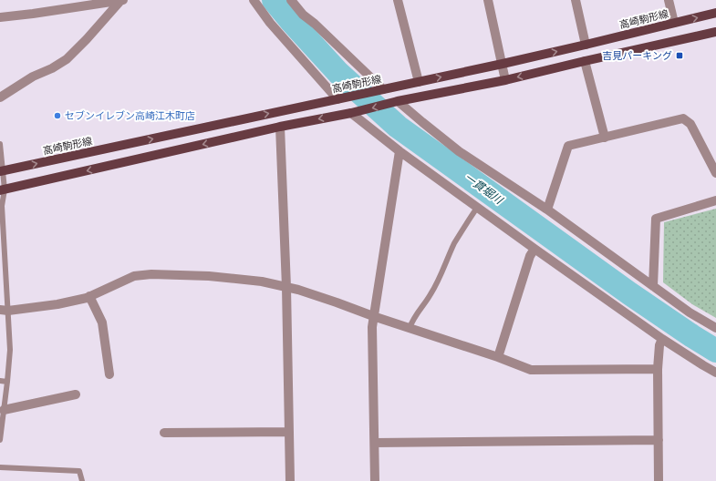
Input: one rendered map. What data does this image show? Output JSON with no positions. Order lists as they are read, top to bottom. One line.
{"streets":{"main road":["高崎駒形線"]},"water":["一貫堀川"],"places":{"transit":["吉見パーキング"],"other":["セブンイレブン高崎江木町店"]}}
